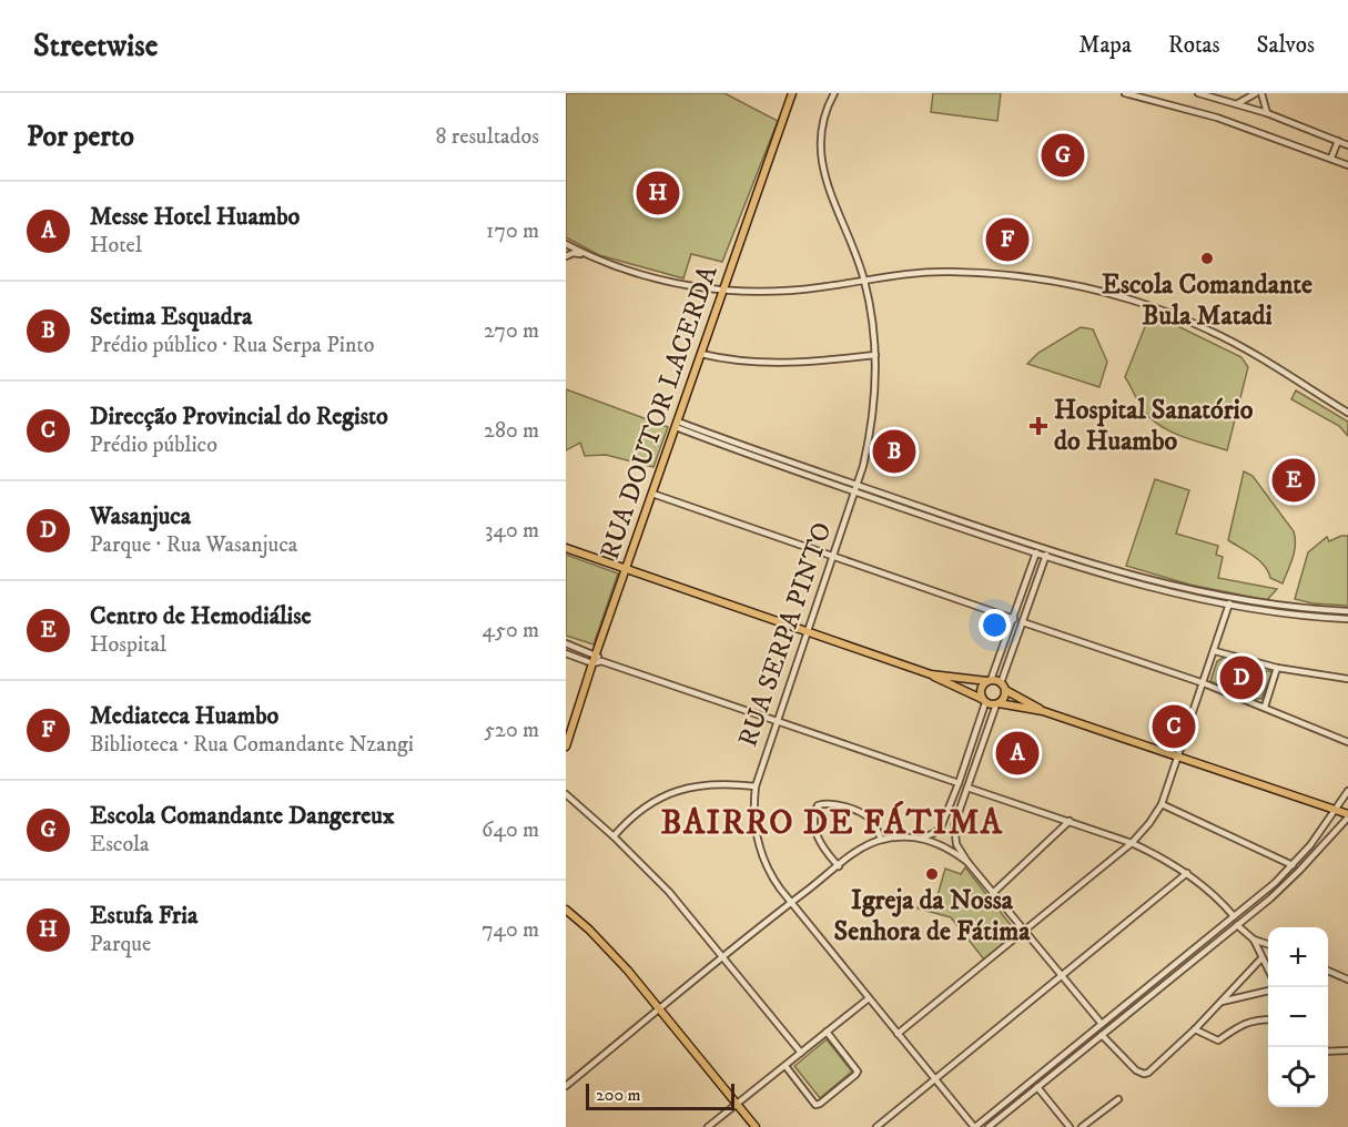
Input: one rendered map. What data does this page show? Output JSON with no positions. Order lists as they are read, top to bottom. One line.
{"streets":{"main road":["RUA DOUTOR LACERDA"],"street":["RUA SERPA PINTO"]},"districts":["BAIRRO DE FÁTIMA"],"places":{"other":["Escola Comandante Bula Matadi","Igreja da Nossa Senhora de Fátima"],"health":["Hospital Sanatório do Huambo"]},"scale_bar":"200 m","page":{"header":"Streetwise","nav":["Mapa","Rotas","Salvos"],"heading":["Por perto","8 resultados"],"pins":["G","H","F","B","E","D","C","A"],"list":[{"mark":"A","name":"Messe Hotel Huambo","note":"Hotel","value":"170 m"},{"mark":"B","name":"Setima Esquadra","note":"Prédio público · Rua Serpa Pinto","value":"270 m"},{"mark":"C","name":"Direcção Provincial do Registo","note":"Prédio público","value":"280 m"},{"mark":"D","name":"Wasanjuca","note":"Parque · Rua Wasanjuca","value":"340 m"},{"mark":"E","name":"Centro de Hemodiálise","note":"Hospital","value":"450 m"},{"mark":"F","name":"Mediateca Huambo","note":"Biblioteca · Rua Comandante Nzangi","value":"520 m"},{"mark":"G","name":"Escola Comandante Dangereux","note":"Escola","value":"640 m"},{"mark":"H","name":"Estufa Fria","note":"Parque","value":"740 m"}],"map_buttons":["+","−"],"scale":"200 m"}}
